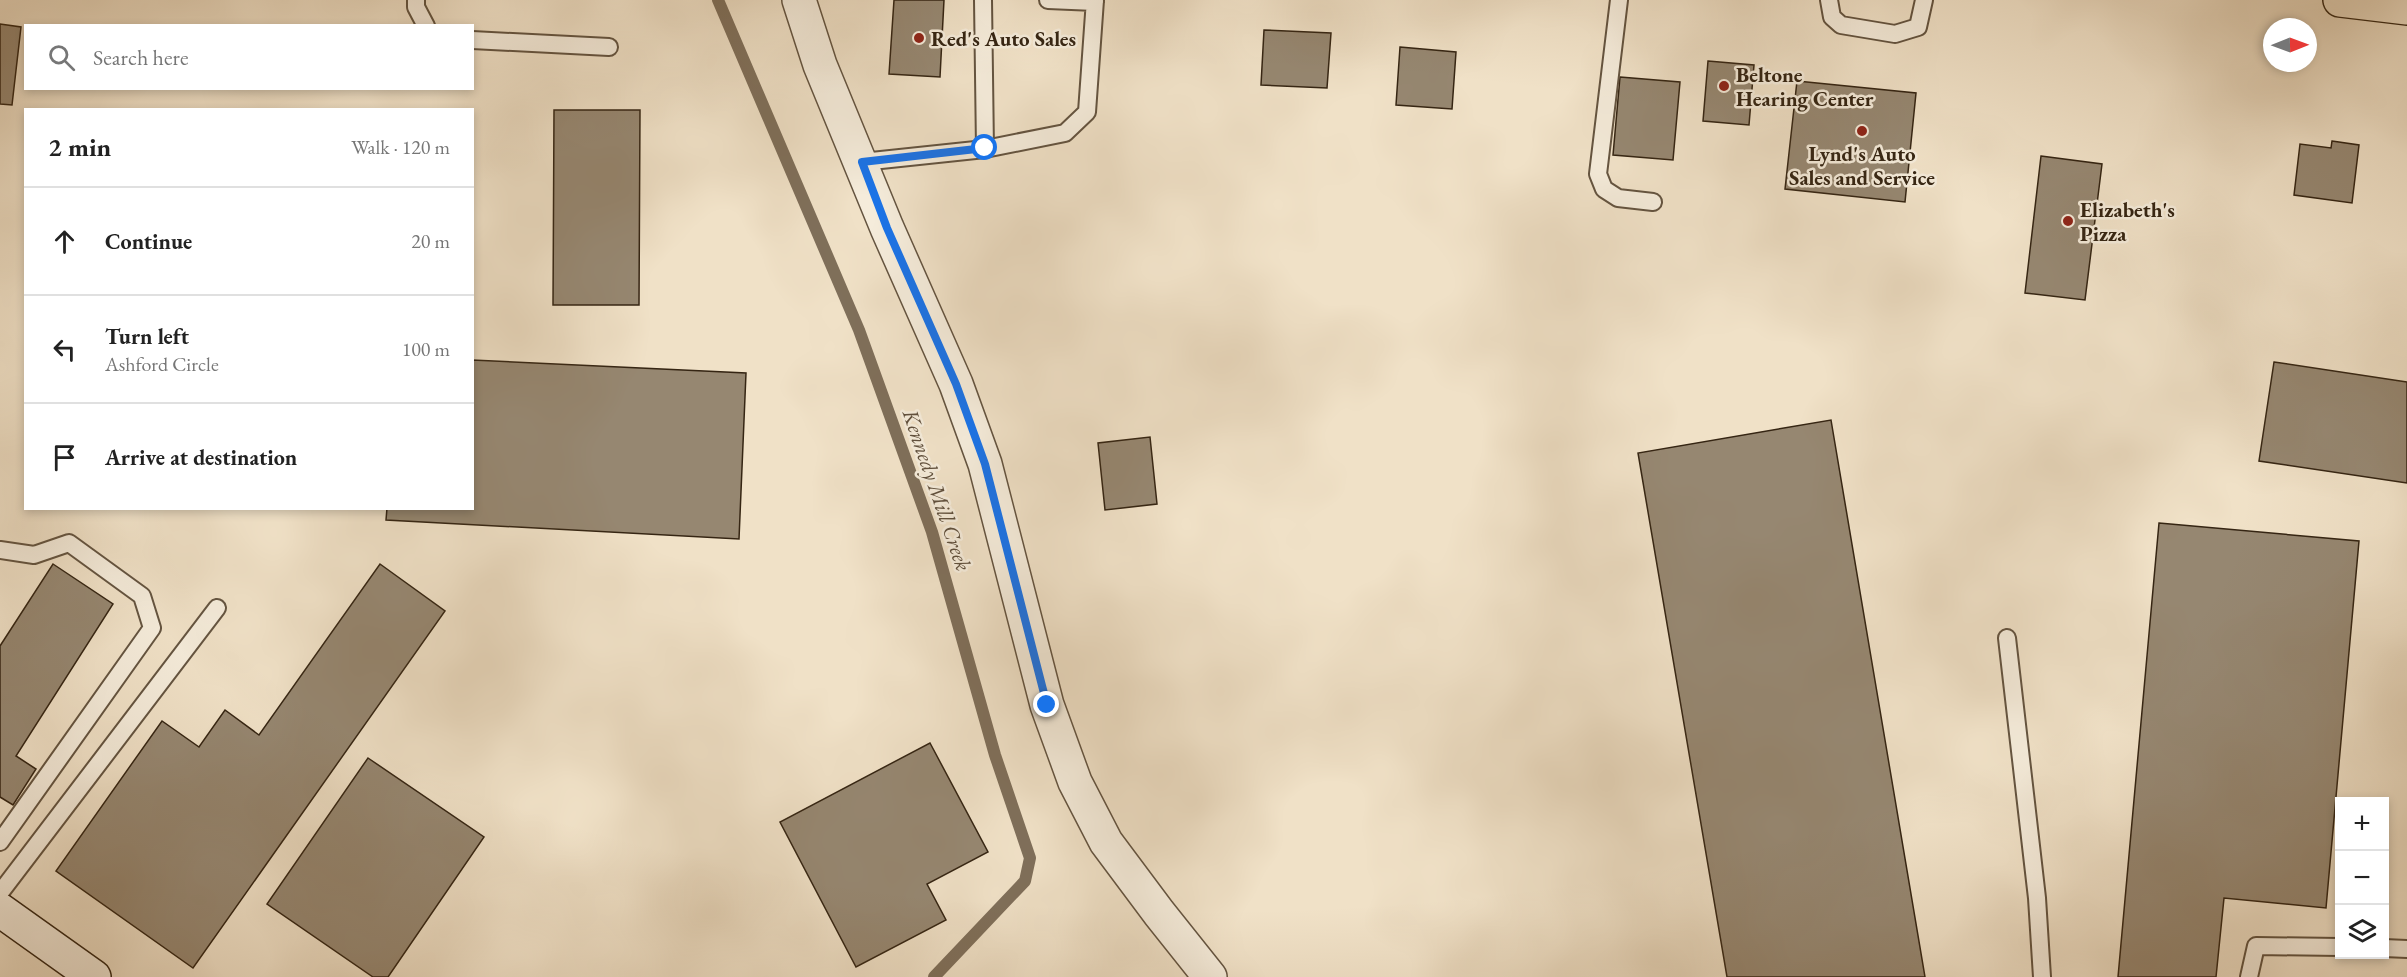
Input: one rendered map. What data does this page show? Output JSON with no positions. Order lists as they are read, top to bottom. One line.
{"water":["Kennedy Mill Creek"],"places":["Red's Auto Sales","Beltone Hearing Center","Lynd's Auto Sales and Service","Elizabeth's Pizza"],"north":"right","page":{"search":"Search here","heading":["2 min","Walk · 120 m"],"list":[["Continue","20 m"],["Turn left","Ashford Circle","100 m"],"Arrive at destination"],"map_buttons":["+","−"]}}
